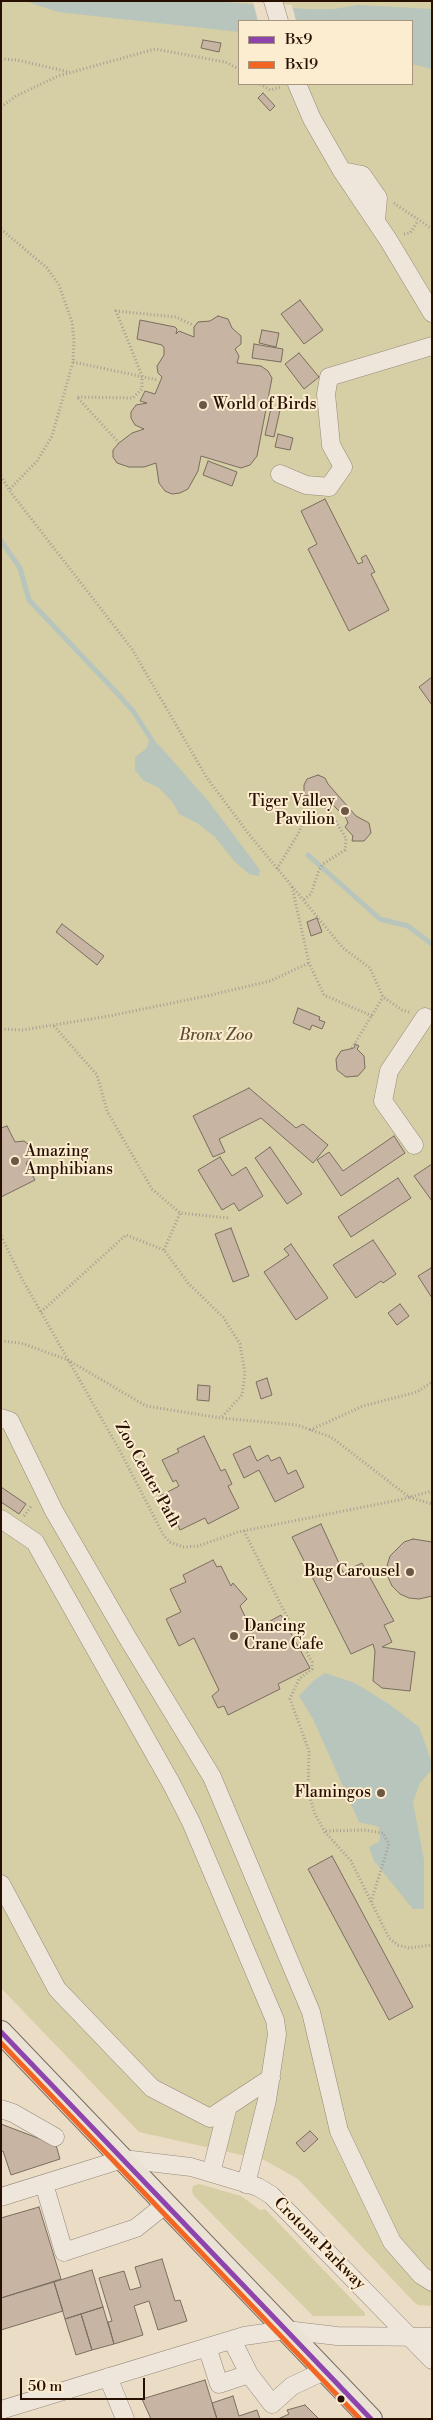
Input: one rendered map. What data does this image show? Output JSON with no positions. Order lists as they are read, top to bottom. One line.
{"streets":{"street":["Crotona Parkway"],"path":["Zoo Center Path"]},"parks":["Bronx Zoo"],"places":["World of Birds","Tiger Valley Pavilion","Amazing Amphibians","Bug Carousel","Dancing Crane Cafe","Flamingos"],"lines":["transit line Bx9","transit line Bx19"],"legend":["Bx9","Bx19"],"scale_bar":"50 m"}
